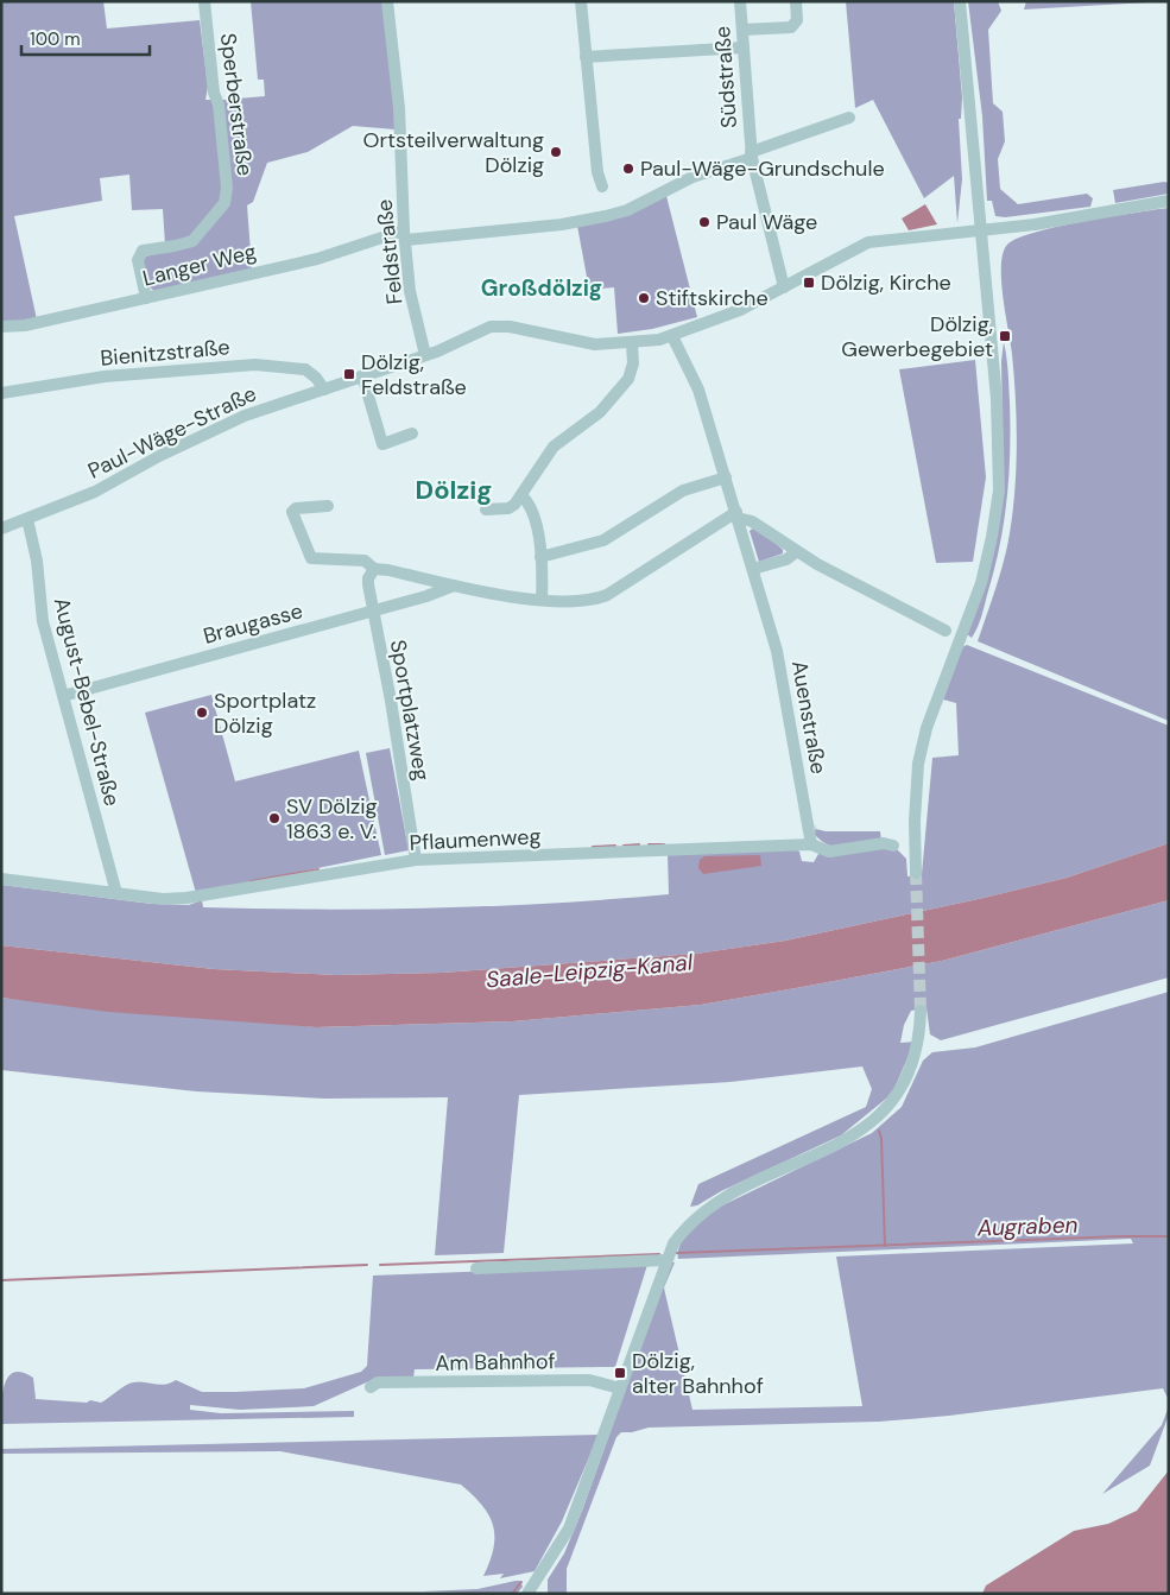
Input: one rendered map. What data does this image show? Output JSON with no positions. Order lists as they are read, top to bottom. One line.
{"streets":{"street":["Südstraße","Sperberstraße","Feldstraße","Langer Weg","Bienitzstraße","Paul-Wäge-Straße","Braugasse","August-Bebel-Straße","Sportplatzweg","Auenstraße","Pflaumenweg","Am Bahnhof"]},"crossings":[["Südstraße","Langer Weg"],["Südstraße","Paul-Wäge-Straße"],["Sperberstraße","Langer Weg"],["Feldstraße","Langer Weg"],["Feldstraße","Paul-Wäge-Straße"],["Bienitzstraße","Paul-Wäge-Straße"],["Paul-Wäge-Straße","August-Bebel-Straße"],["Paul-Wäge-Straße","Auenstraße"],["Braugasse","August-Bebel-Straße"],["Braugasse","Sportplatzweg"],["Braugasse","Auenstraße"],["August-Bebel-Straße","Pflaumenweg"],["Sportplatzweg","Pflaumenweg"],["Auenstraße","Pflaumenweg"]],"districts":["Großdölzig","Dölzig"],"water":["Saale-Leipzig-Kanal","Augraben"],"places":{"other":["Ortsteilverwaltung Dölzig","Paul-Wäge-Grundschule","Paul Wäge","Stiftskirche","Sportplatz Dölzig","SV Dölzig 1863 e. V."],"transit":["Dölzig, Kirche","Dölzig, Gewerbegebiet","Dölzig, Feldstraße","Dölzig, alter Bahnhof"]},"scale_bar":"100 m"}
